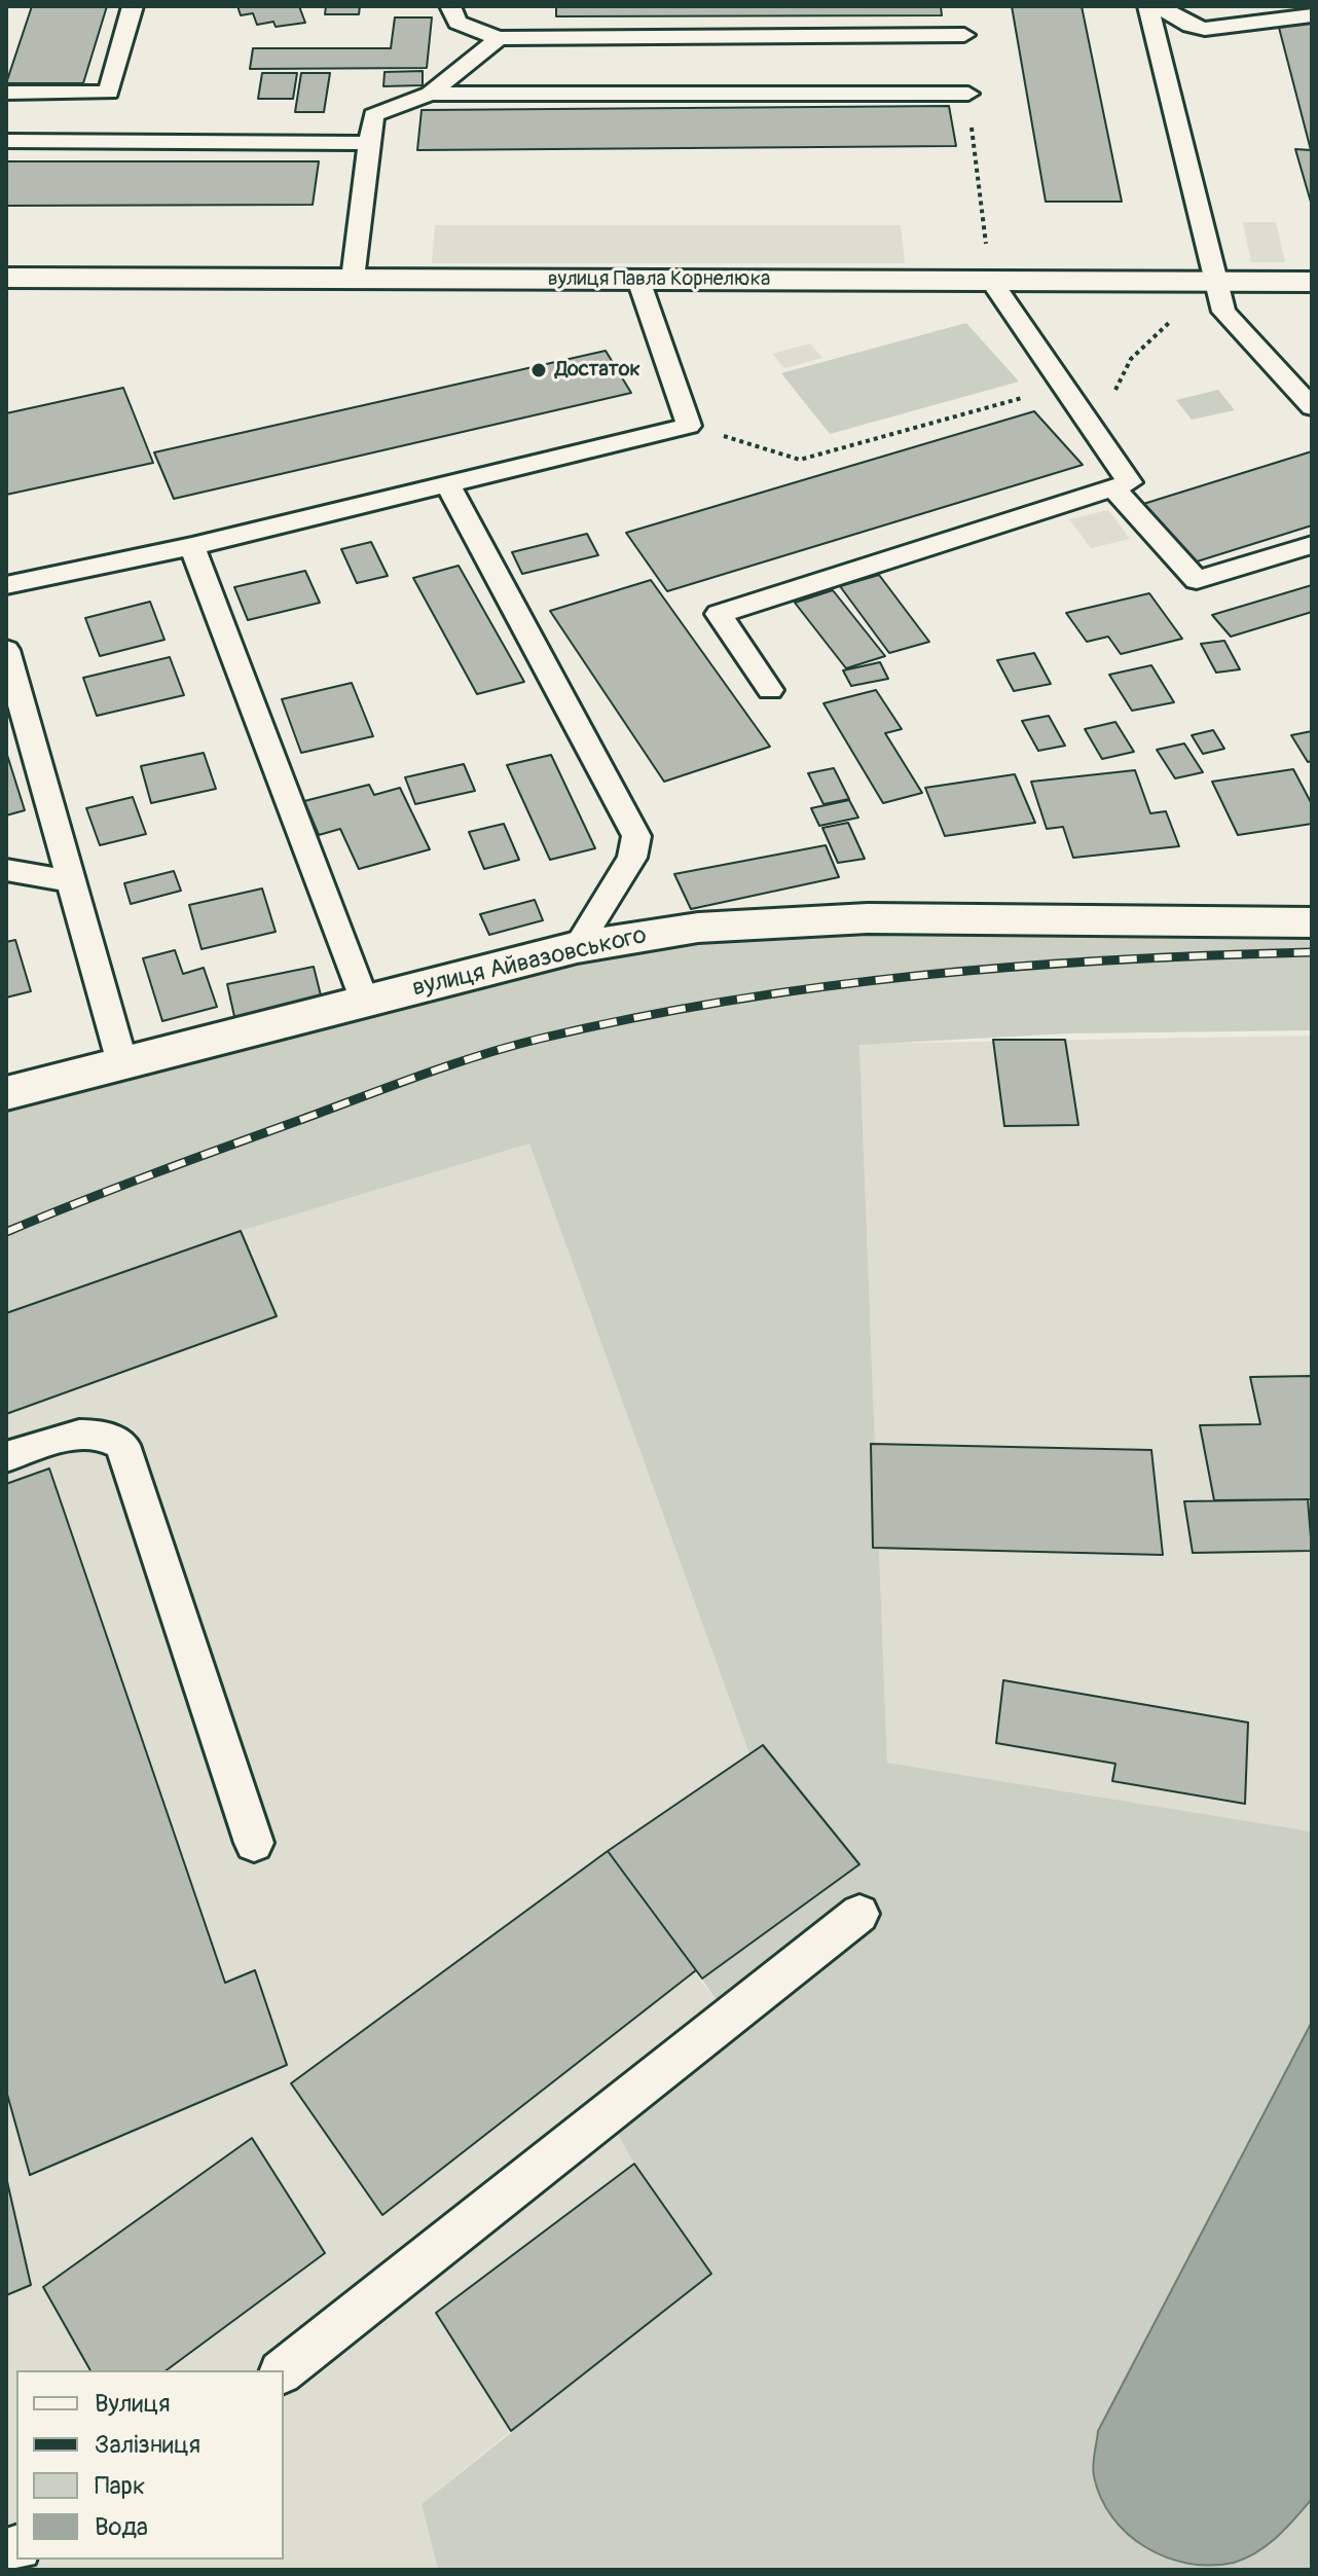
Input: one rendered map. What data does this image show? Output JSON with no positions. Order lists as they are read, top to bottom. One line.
{"streets":{"street":["вулиця Павла Корнелюка","вулиця Айвазовського"]},"places":["Достаток"],"legend":["Вулиця","Залізниця","Парк","Вода"]}
